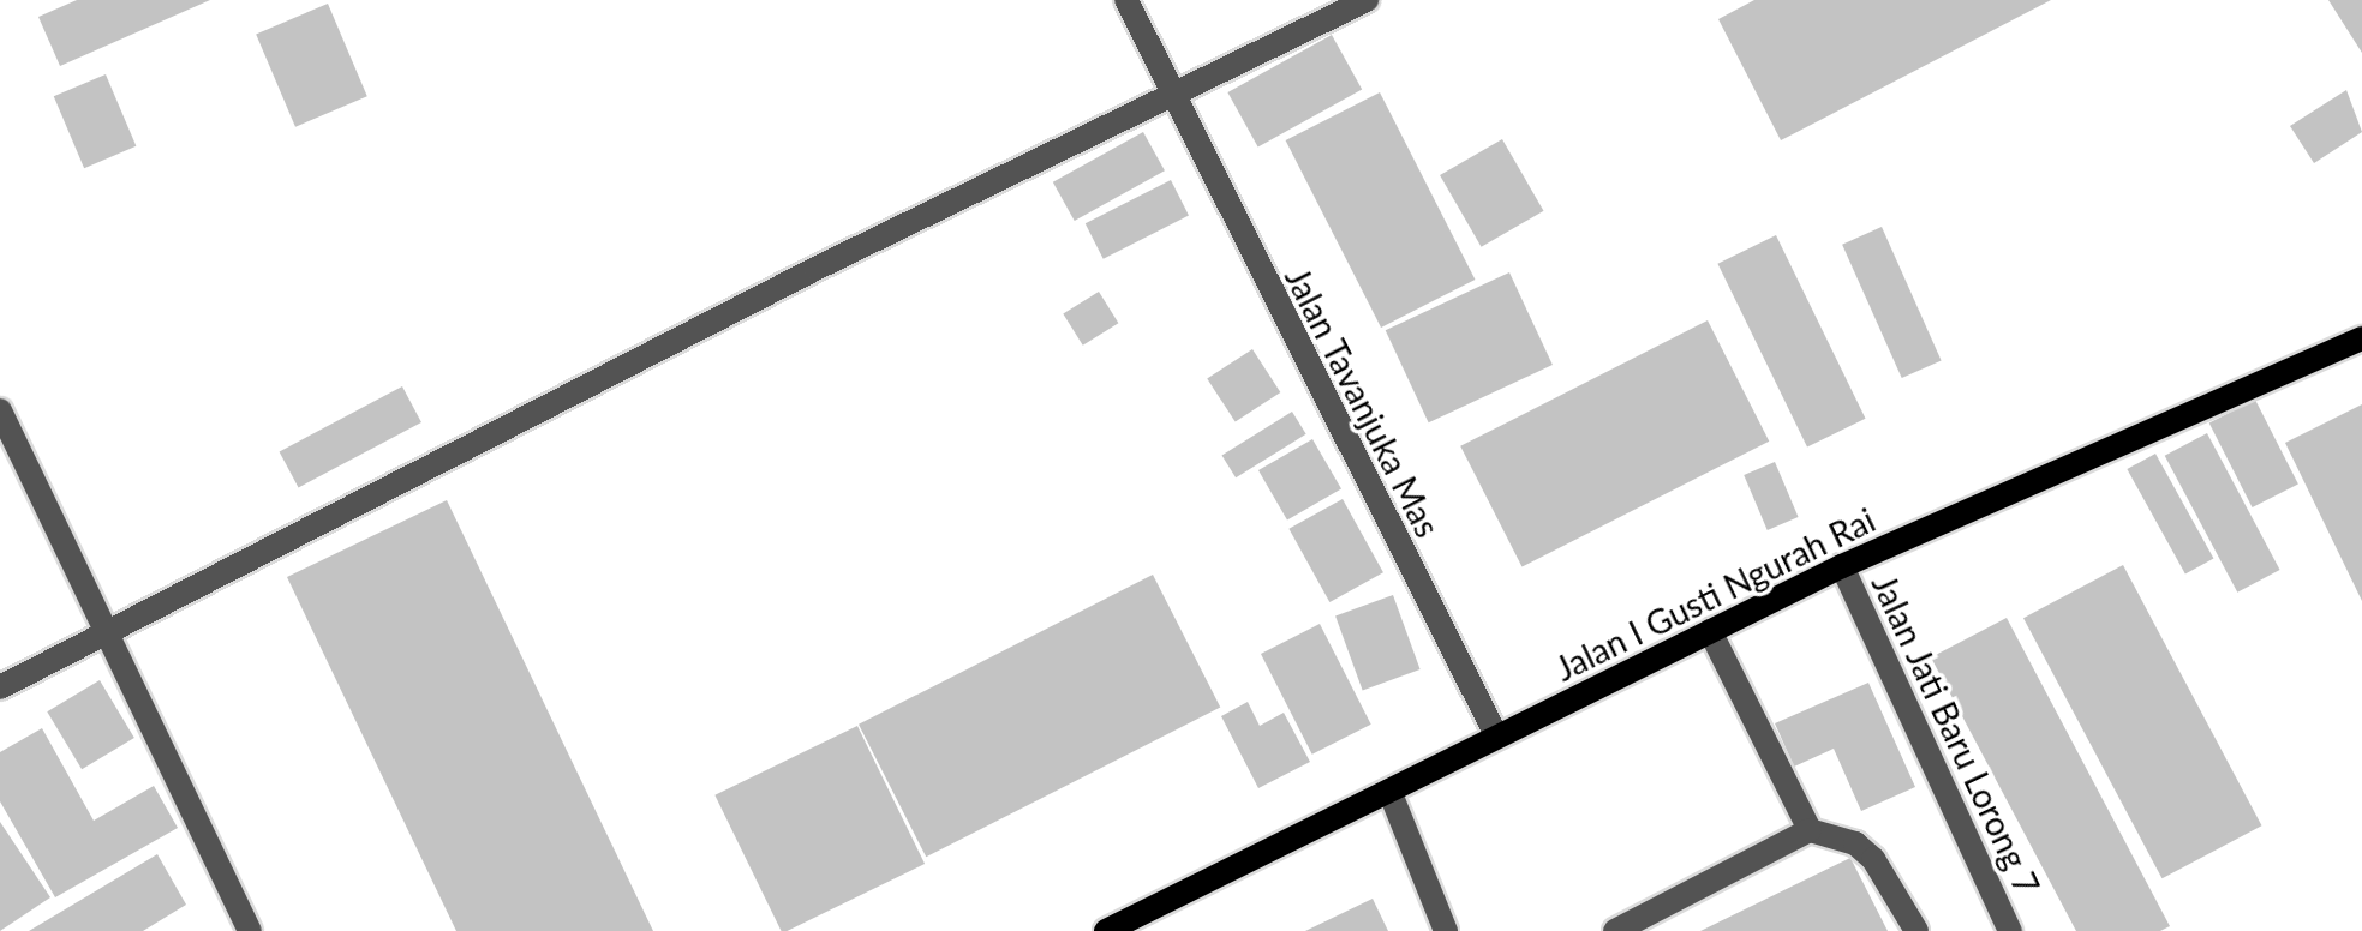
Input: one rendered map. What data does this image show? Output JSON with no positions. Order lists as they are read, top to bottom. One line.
{"streets":{"main road":["Jalan I Gusti Ngurah Rai"],"street":["Jalan Tavanjuka Mas","Jalan Jati Baru Lorong 7"]},"crossings":[["Jalan Tavanjuka Mas","Jalan I Gusti Ngurah Rai"],["Jalan I Gusti Ngurah Rai","Jalan Jati Baru Lorong 7"]]}
